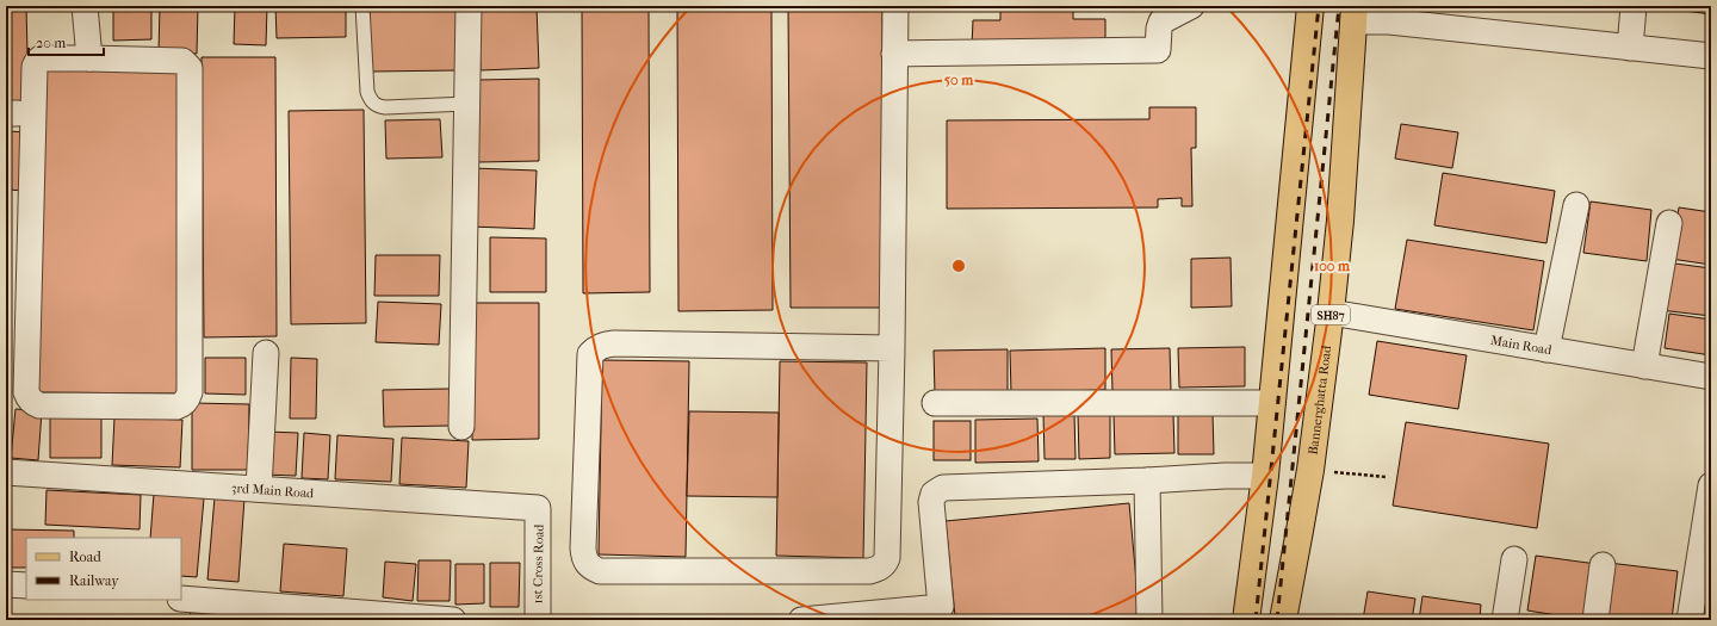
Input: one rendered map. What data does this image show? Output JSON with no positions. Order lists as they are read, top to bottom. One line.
{"streets":{"main road":["SH87","Bannerghatta Road"],"street":["Main Road","3rd Main Road","1st Cross Road"]},"crossings":[["Main Road","Bannerghatta Road"],["3rd Main Road","1st Cross Road"]],"legend":["Road","Railway"],"scale_bar":"20 m","rings":["50 m","100 m"]}
